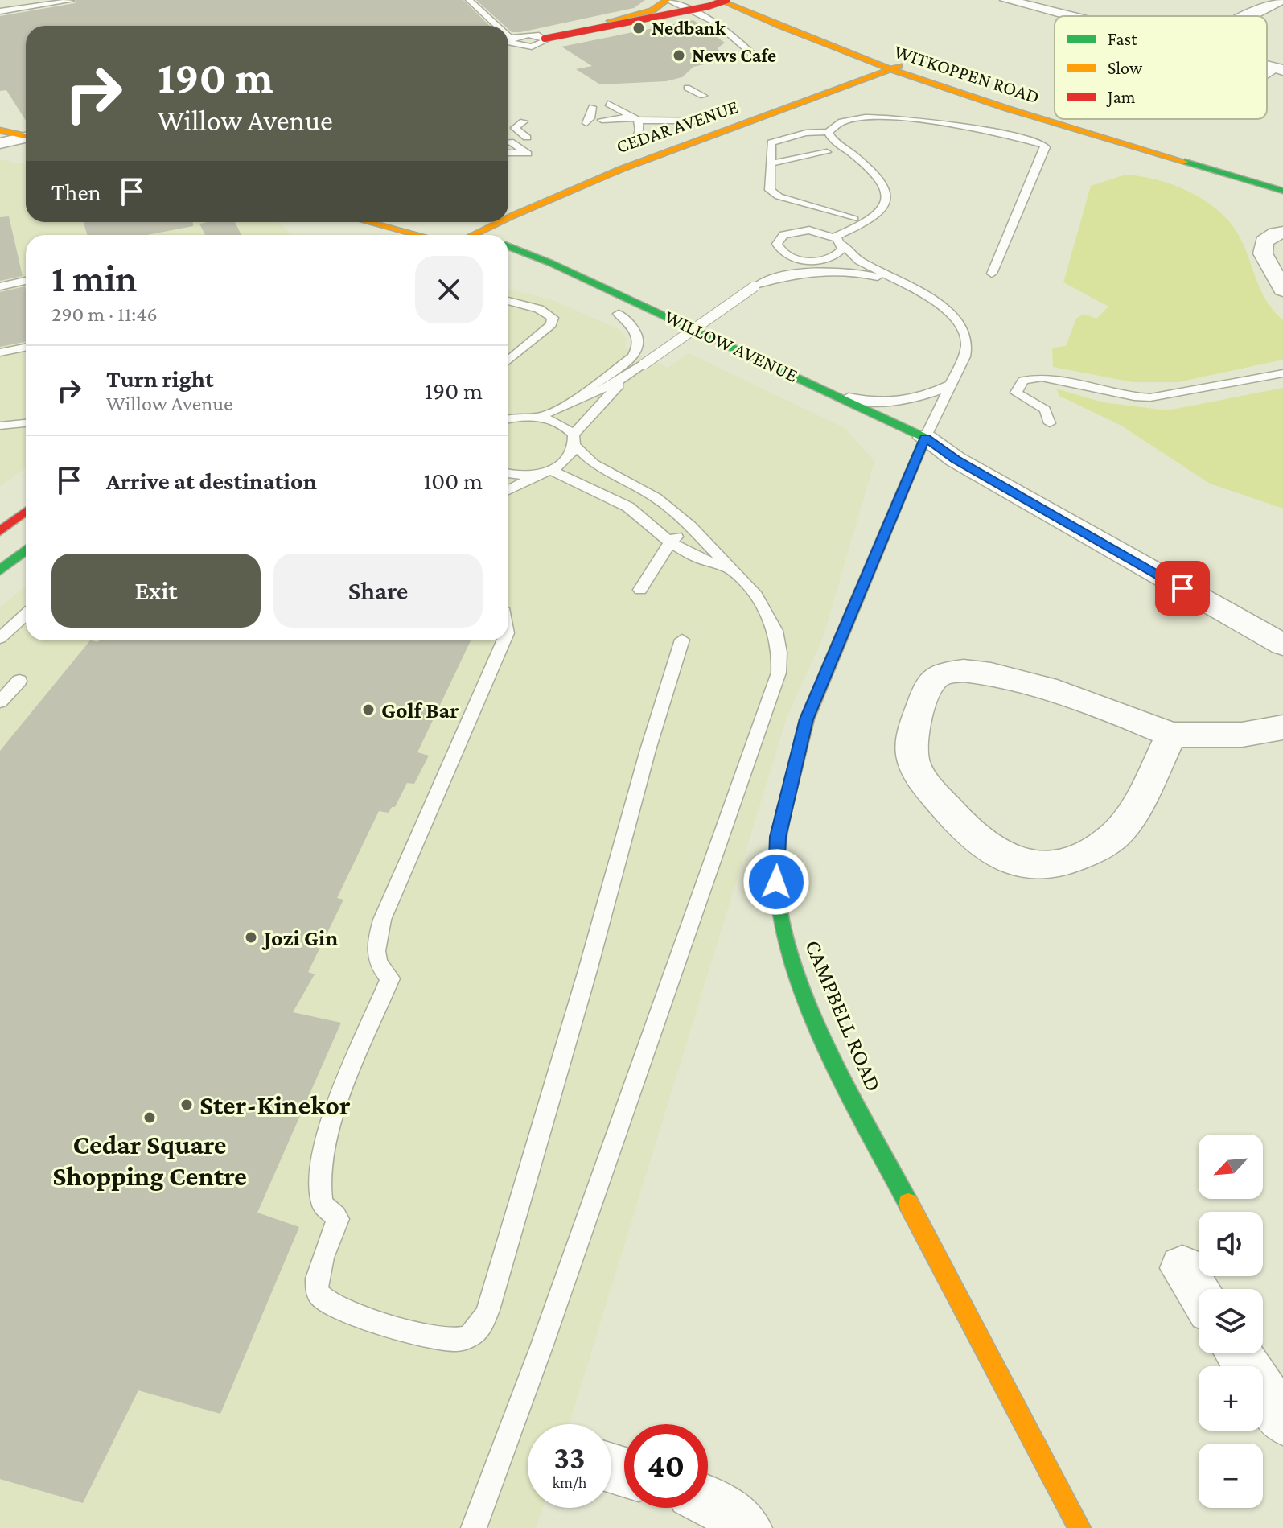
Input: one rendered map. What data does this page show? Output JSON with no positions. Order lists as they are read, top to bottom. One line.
{"streets":{"main road":["WITKOPPEN ROAD","CEDAR AVENUE","WILLOW AVENUE","CAMPBELL ROAD"]},"crossings":[["WITKOPPEN ROAD","CEDAR AVENUE"],["WILLOW AVENUE","CAMPBELL ROAD"]],"places":["Nedbank","News Cafe","Golf Bar","Jozi Gin","Ster-Kinekor","Cedar Square Shopping Centre"],"legend":["Fast","Slow","Jam"],"north":"bottom left","page":{"turn":["190 m","Willow Avenue"],"then":"Then","heading":["1 min","290 m · 11:46"],"list":[{"name":"Turn right","note":"Willow Avenue","value":"190 m"},{"name":"Arrive at destination","value":"100 m"}],"buttons":["Exit","Share"],"map_buttons":["+","−"],"speed":"33 km/h","limit":"40"}}
